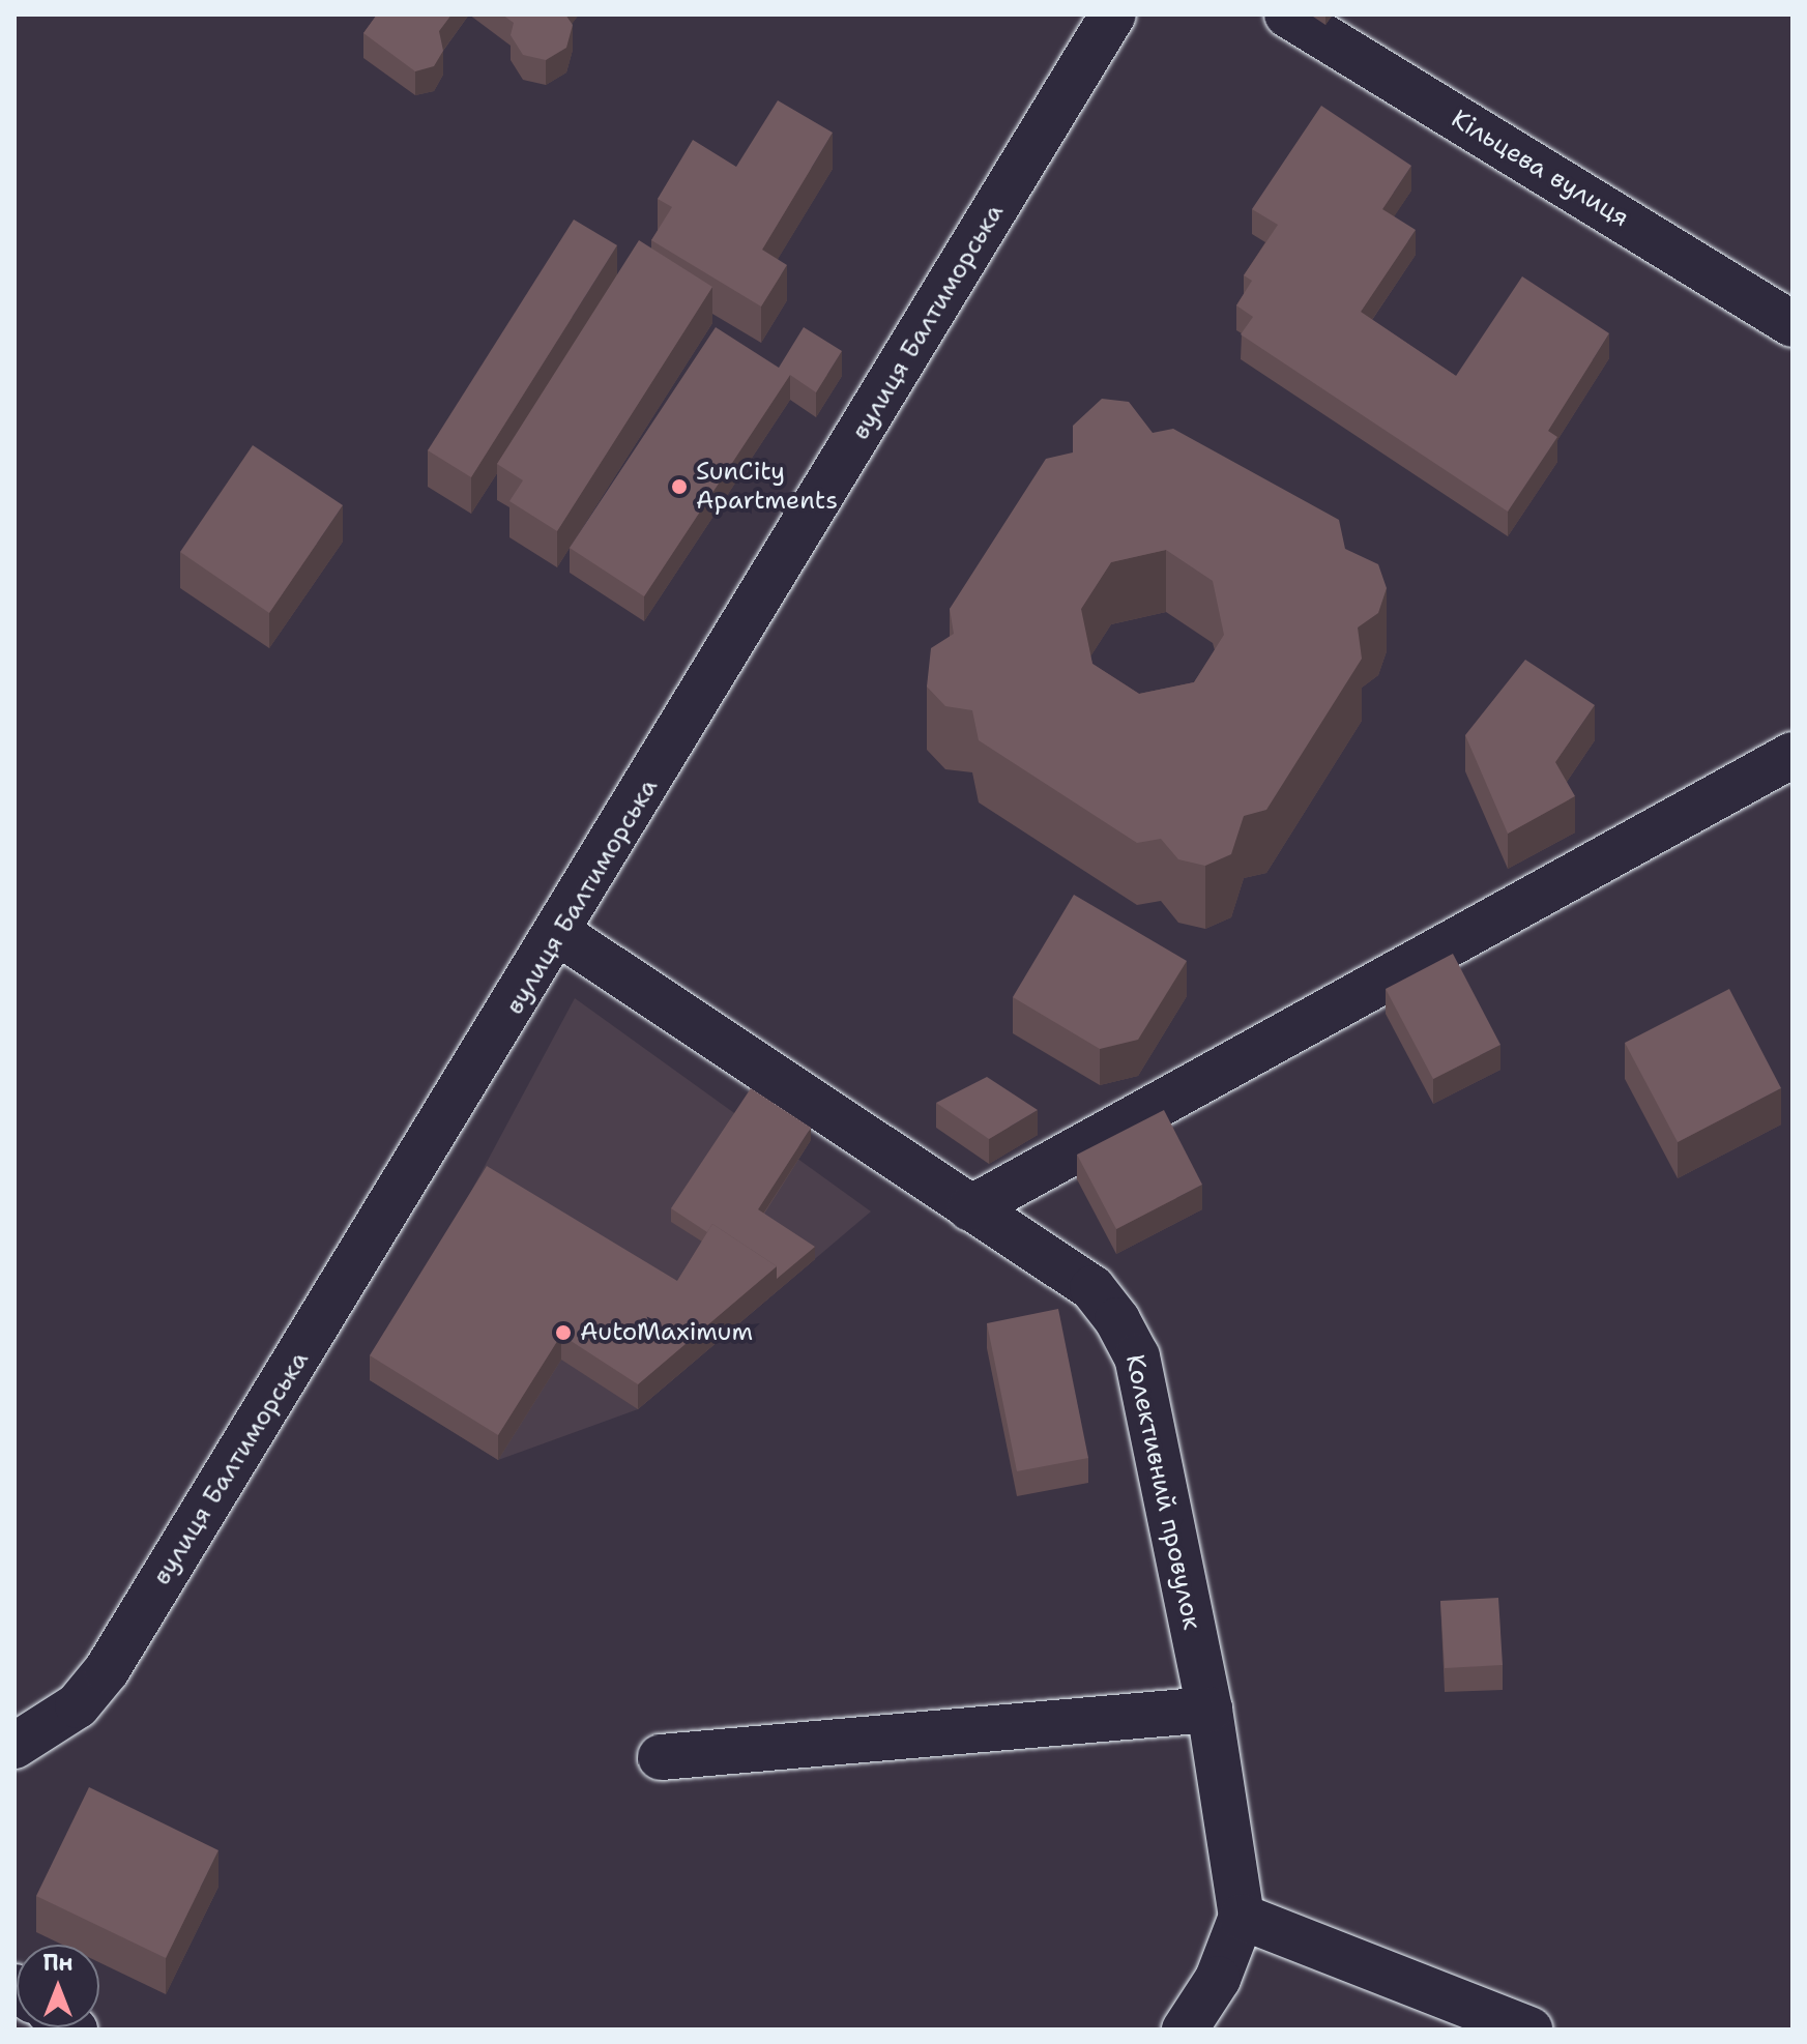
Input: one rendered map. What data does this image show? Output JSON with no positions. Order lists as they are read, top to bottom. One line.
{"streets":{"street":["Кільцева вулиця","вулиця Балтиморська","Колективний провулок"]},"crossings":[["вулиця Балтиморська","Колективний провулок"]],"places":["SunCity Apartments","AutoMaximum"],"north":"top"}
